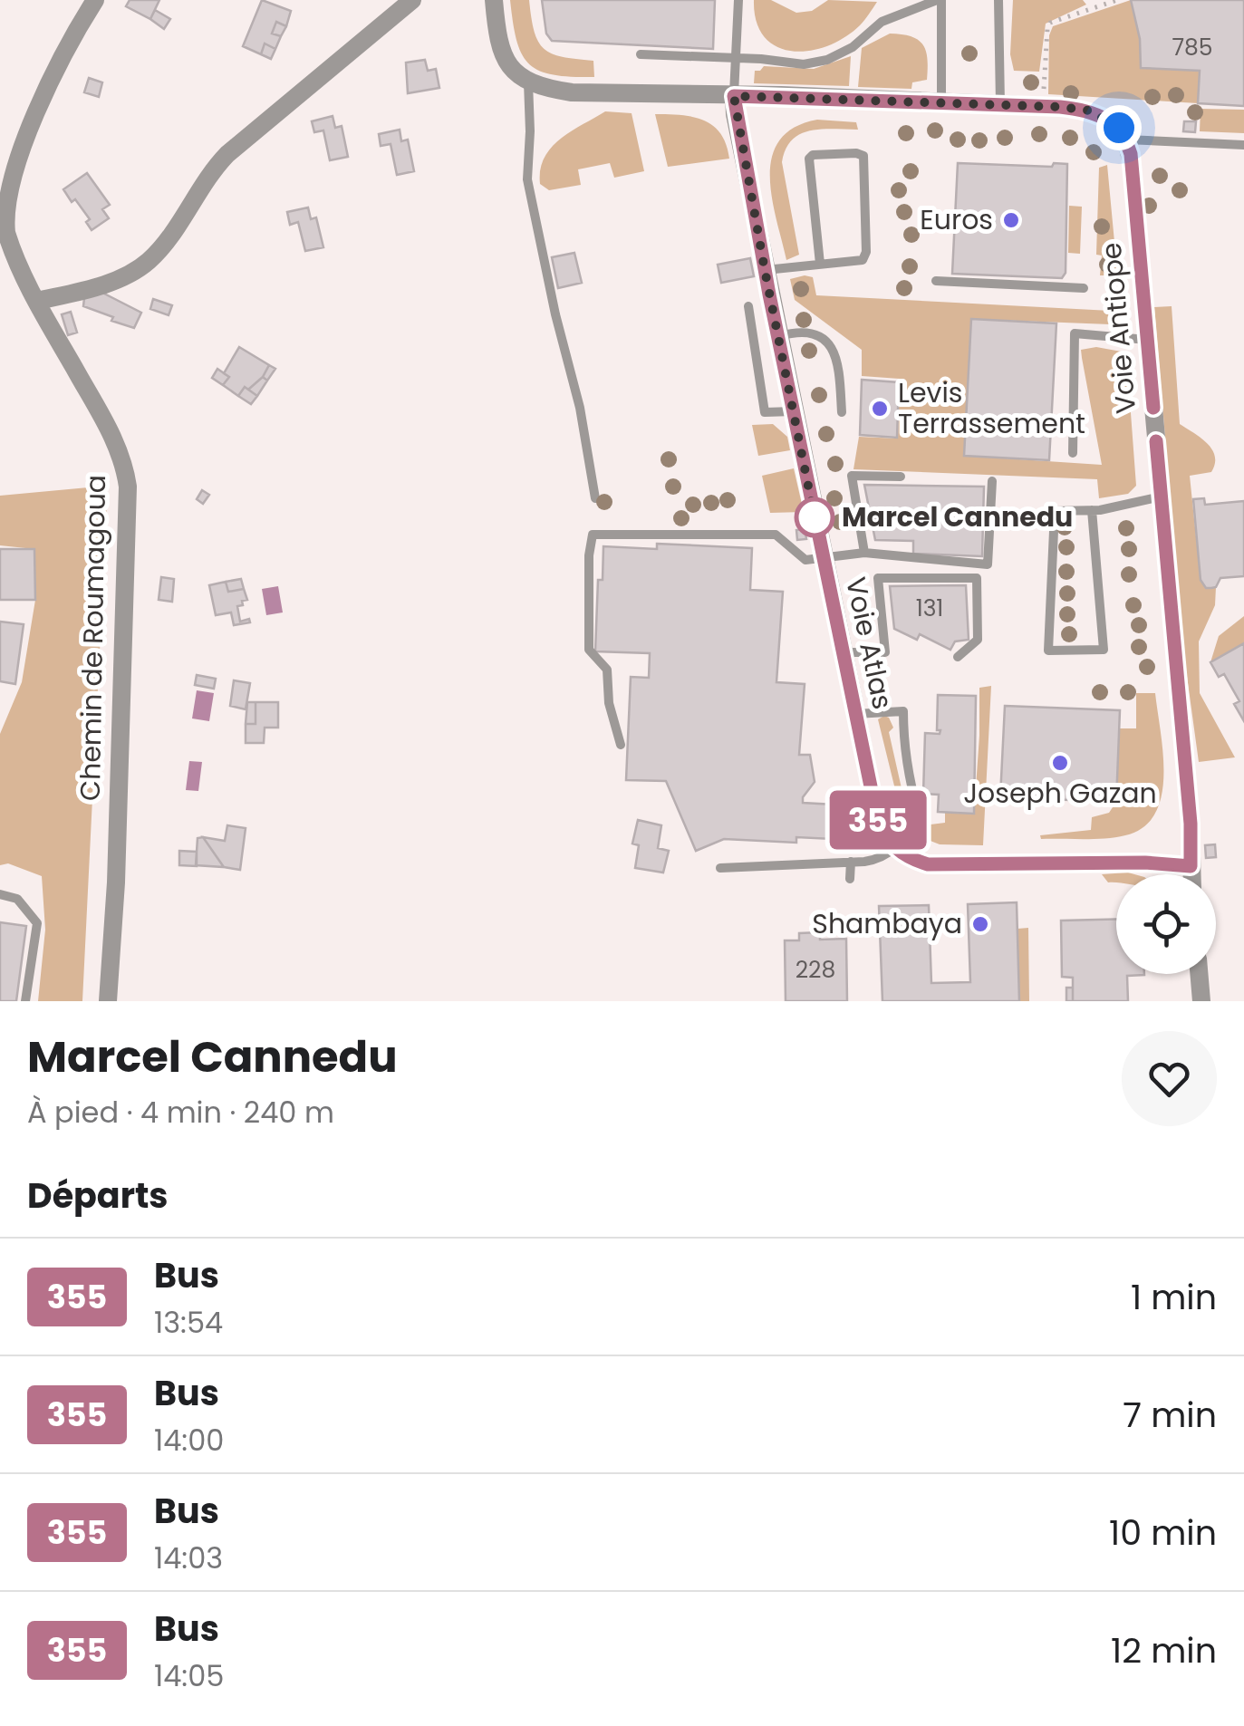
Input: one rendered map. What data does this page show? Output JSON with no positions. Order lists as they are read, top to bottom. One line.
{"streets":{"street":["Voie Antiope","Chemin de Roumagoua","Voie Atlas"]},"places":["Euros","Levis Terrassement","Marcel Cannedu","Joseph Gazan","Shambaya"],"lines":["bus line 355"],"house_numbers":["785","131","228"],"page":{"on_map":"355","heading":[["Marcel Cannedu","À pied · 4 min · 240 m"],"Départs"],"list":[{"mark":"355","name":"Bus","note":"13:54","value":"1 min"},{"mark":"355","name":"Bus","note":"14:00","value":"7 min"},{"mark":"355","name":"Bus","note":"14:03","value":"10 min"},{"mark":"355","name":"Bus","note":"14:05","value":"12 min"}]}}
